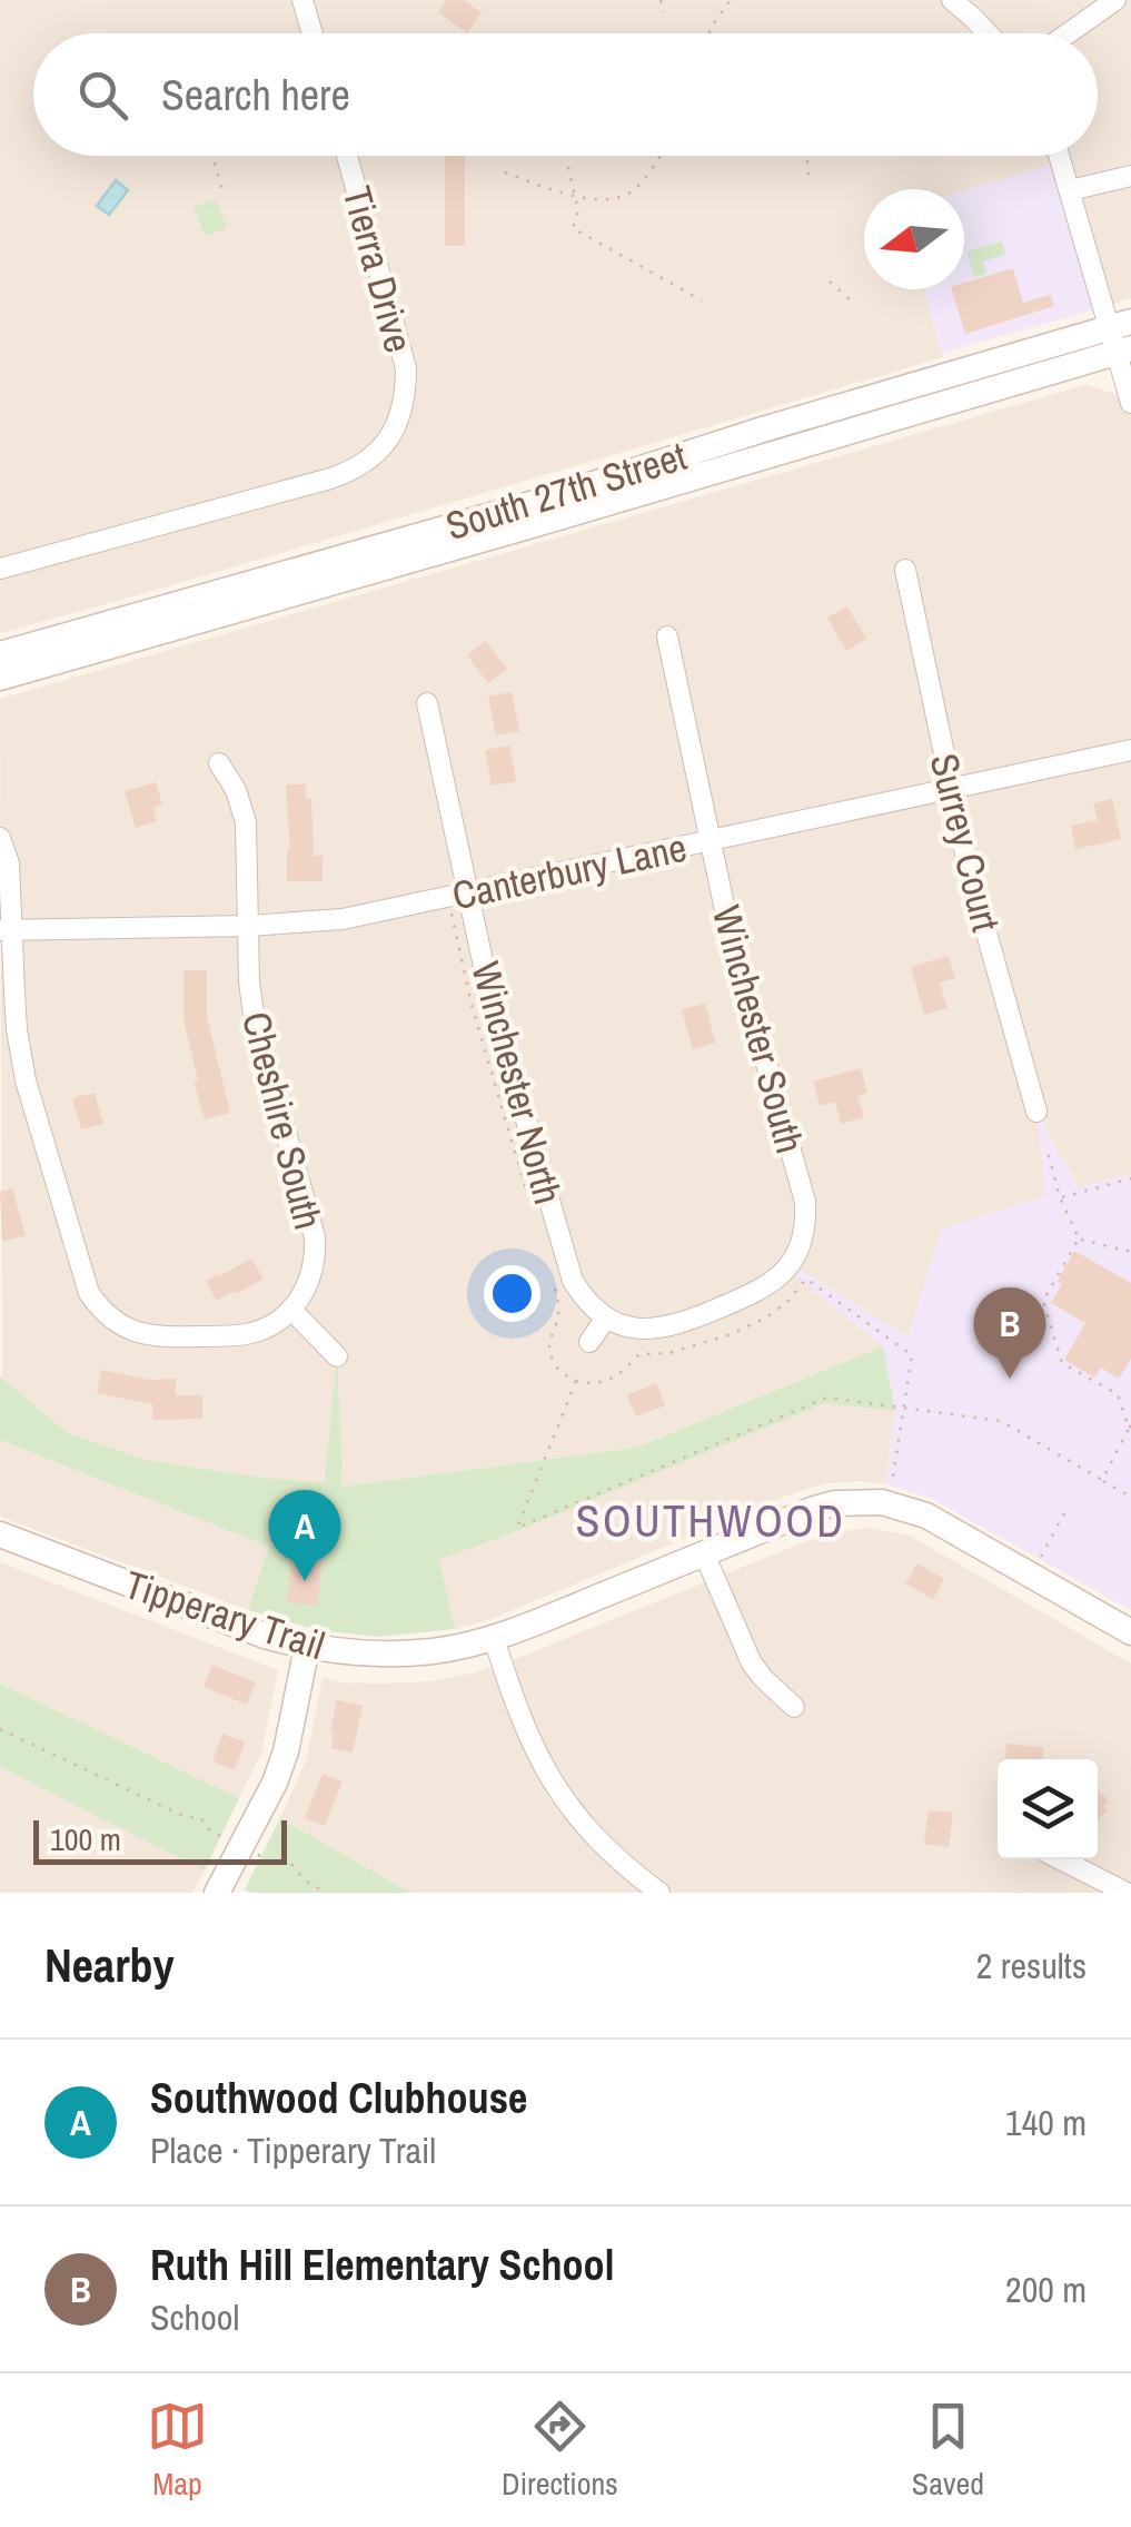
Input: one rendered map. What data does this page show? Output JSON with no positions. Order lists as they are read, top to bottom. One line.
{"streets":{"main road":["South 27th Street","Tipperary Trail"],"street":["Tierra Drive","Surrey Court","Canterbury Lane","Winchester South","Winchester North","Cheshire South"]},"crossings":[["Surrey Court","Canterbury Lane"],["Canterbury Lane","Winchester South"],["Canterbury Lane","Winchester North"],["Canterbury Lane","Cheshire South"],["Winchester South","Winchester North"]],"districts":["SOUTHWOOD"],"scale_bar":"100 m","north":"left","page":{"search":"Search here","pins":["B","A"],"scale":"100 m","heading":["Nearby","2 results"],"list":[{"mark":"A","name":"Southwood Clubhouse","note":"Place · Tipperary Trail","value":"140 m"},{"mark":"B","name":"Ruth Hill Elementary School","note":"School","value":"200 m"}],"nav":["Map","Directions","Saved"]}}
